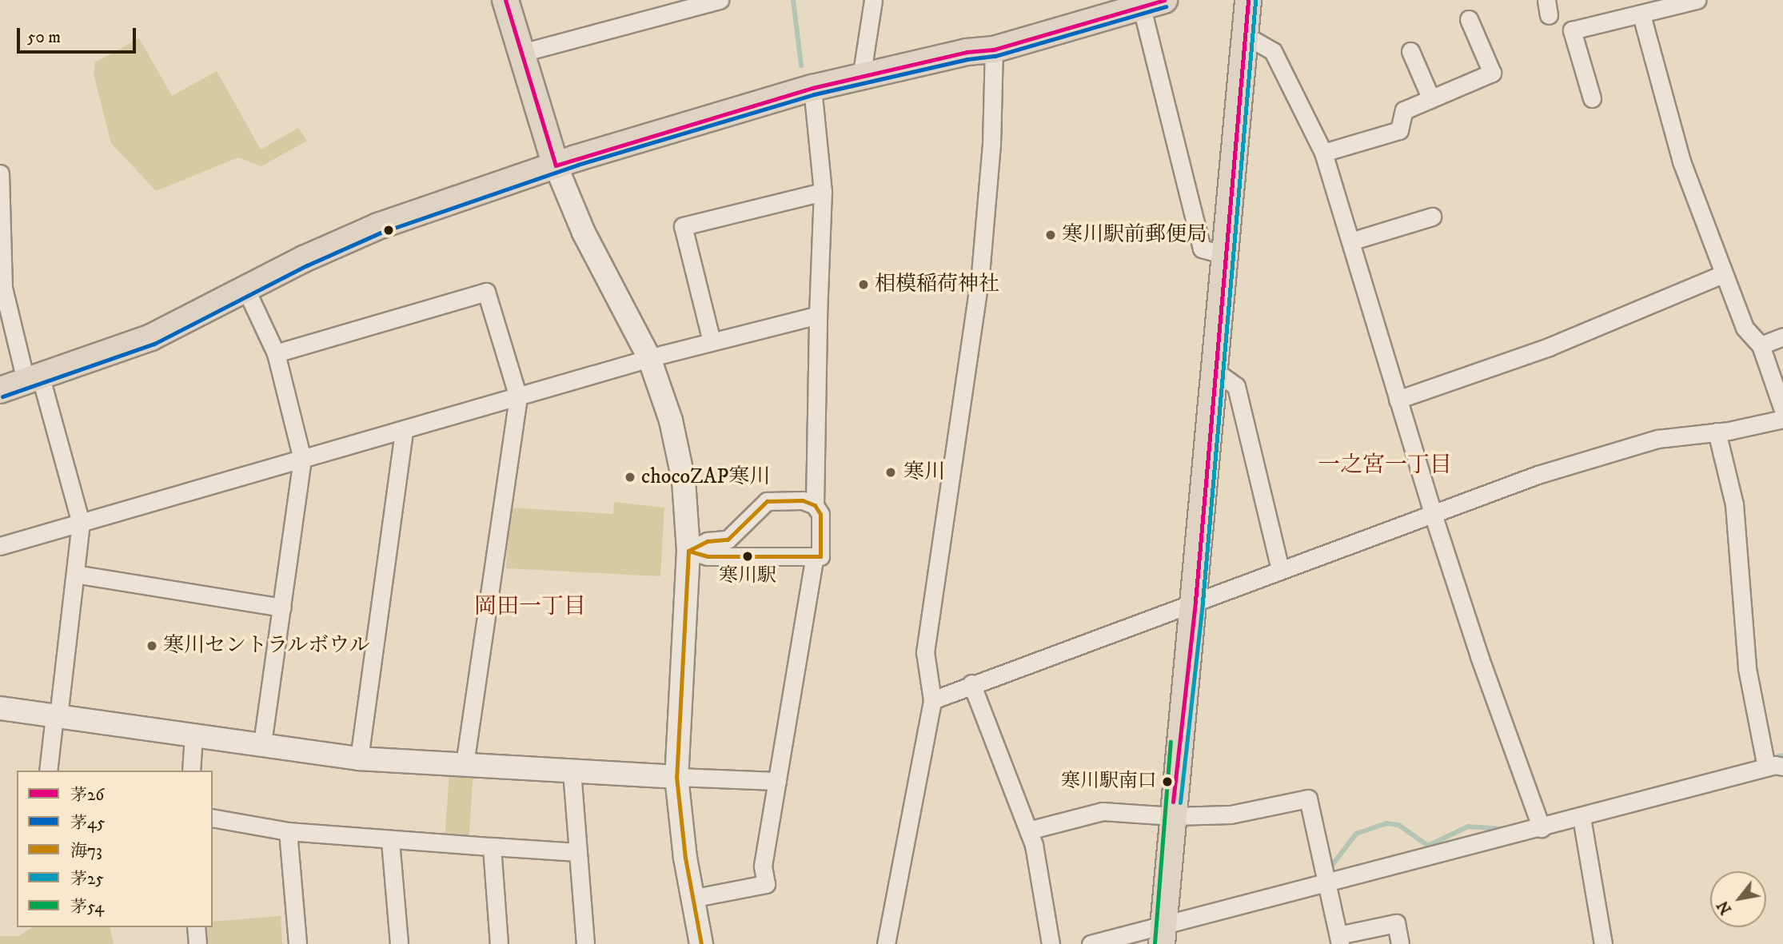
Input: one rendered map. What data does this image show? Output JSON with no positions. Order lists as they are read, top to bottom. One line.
{"districts":["一之宮一丁目","岡田一丁目"],"places":["寒川駅前郵便局","相模稲荷神社","寒川","chocoZAP寒川","寒川駅","寒川セントラルボウル","寒川駅南口"],"lines":["transit line 茅26","transit line 茅25","transit line 茅45","transit line 海73","transit line 茅54"],"legend":["茅26","茅45","海73","茅25","茅54"],"scale_bar":"50 m","north":"bottom left"}
